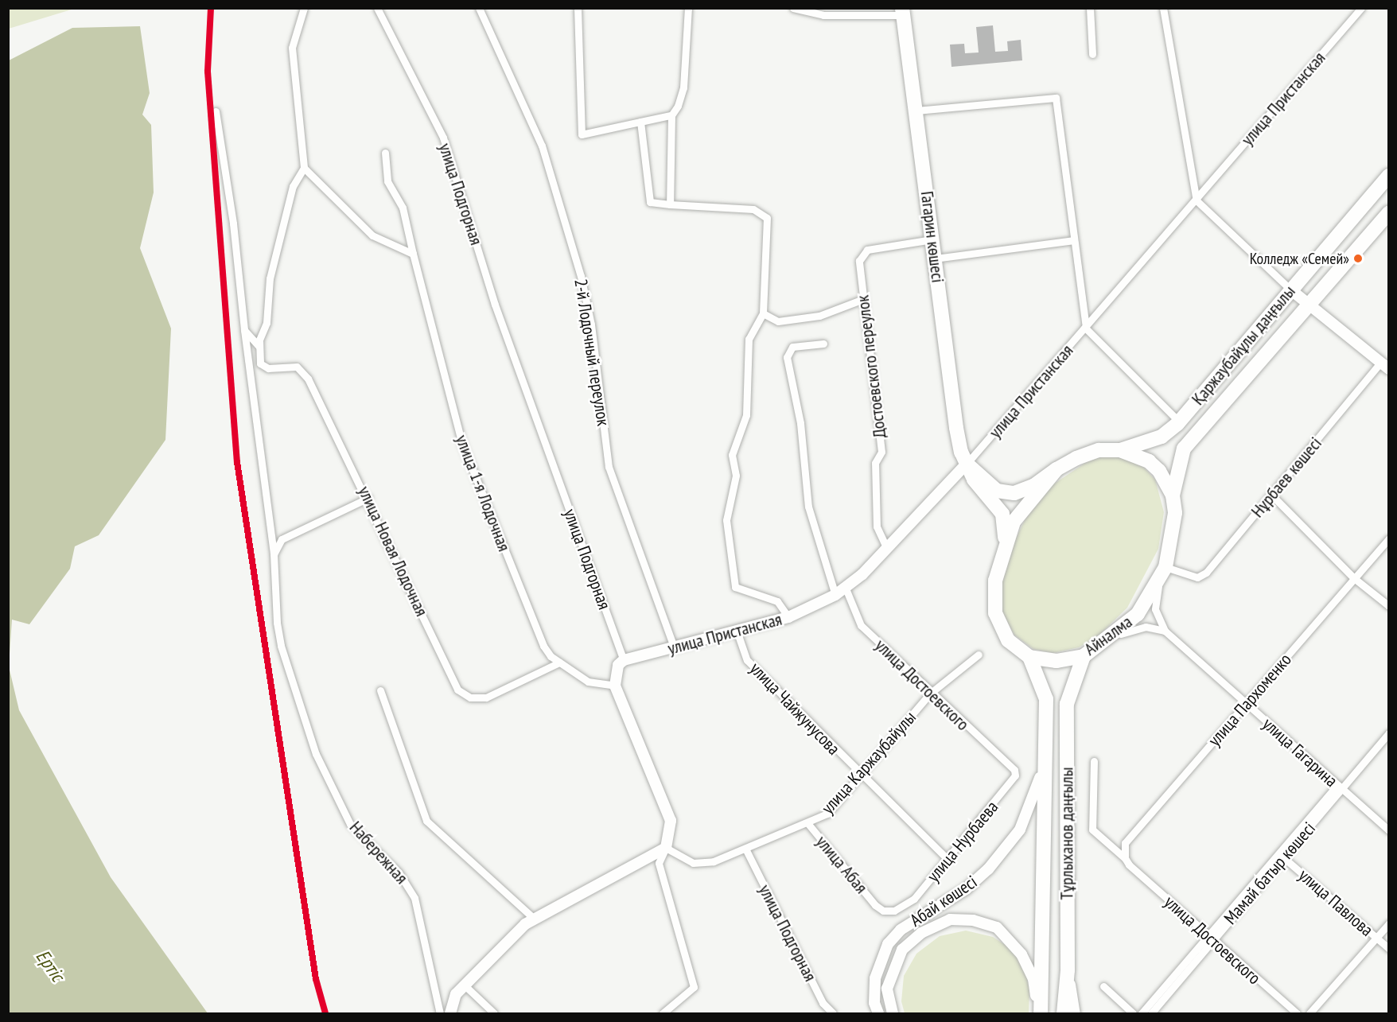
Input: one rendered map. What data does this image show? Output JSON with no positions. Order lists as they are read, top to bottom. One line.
{"streets":{"highway":["Гагарин көшесі","Қаржаубайұлы даңғылы","Айналма","Тұрлыханов даңғылы"],"street":["улица Пристанская","улица Подгорная","2-й Лодочный переулок","Достоевского переулок","Нұрбаев көшесі","улица 1-я Лодочная","улица Новая Лодочная","улица Достоевского","улица Пархоменко","улица Чайжунусова","улица Гагарина","улица Каржаубайулы","улица Нурбаева","Набережная","улица Абая","Мамай батыр көшесі","Абай көшесі","улица Павлова"]},"crossings":[["улица Пристанская","улица Подгорная"],["улица Пристанская","Гагарин көшесі"],["улица Пристанская","2-й Лодочный переулок"],["улица Пристанская","Достоевского переулок"],["улица Пристанская","улица Достоевского"],["улица Пристанская","улица Чайжунусова"],["улица Подгорная","улица Каржаубайулы"],["Гагарин көшесі","Достоевского переулок"],["Гагарин көшесі","Айналма"],["Қаржаубайұлы даңғылы","Айналма"],["Нұрбаев көшесі","Айналма"],["улица 1-я Лодочная","улица Новая Лодочная"],["Айналма","улица Гагарина"],["Айналма","Тұрлыханов даңғылы"],["улица Достоевского","улица Пархоменко"],["улица Достоевского","улица Каржаубайулы"],["улица Достоевского","улица Нурбаева"],["улица Достоевского","Мамай батыр көшесі"],["улица Пархоменко","улица Гагарина"],["улица Чайжунусова","улица Каржаубайулы"],["улица Чайжунусова","улица Нурбаева"],["улица Гагарина","Мамай батыр көшесі"],["улица Каржаубайулы","улица Абая"],["Тұрлыханов даңғылы","Абай көшесі"],["улица Нурбаева","улица Абая"],["Мамай батыр көшесі","улица Павлова"]],"water":["Ертіс"],"places":["Колледж «Семей»"]}
